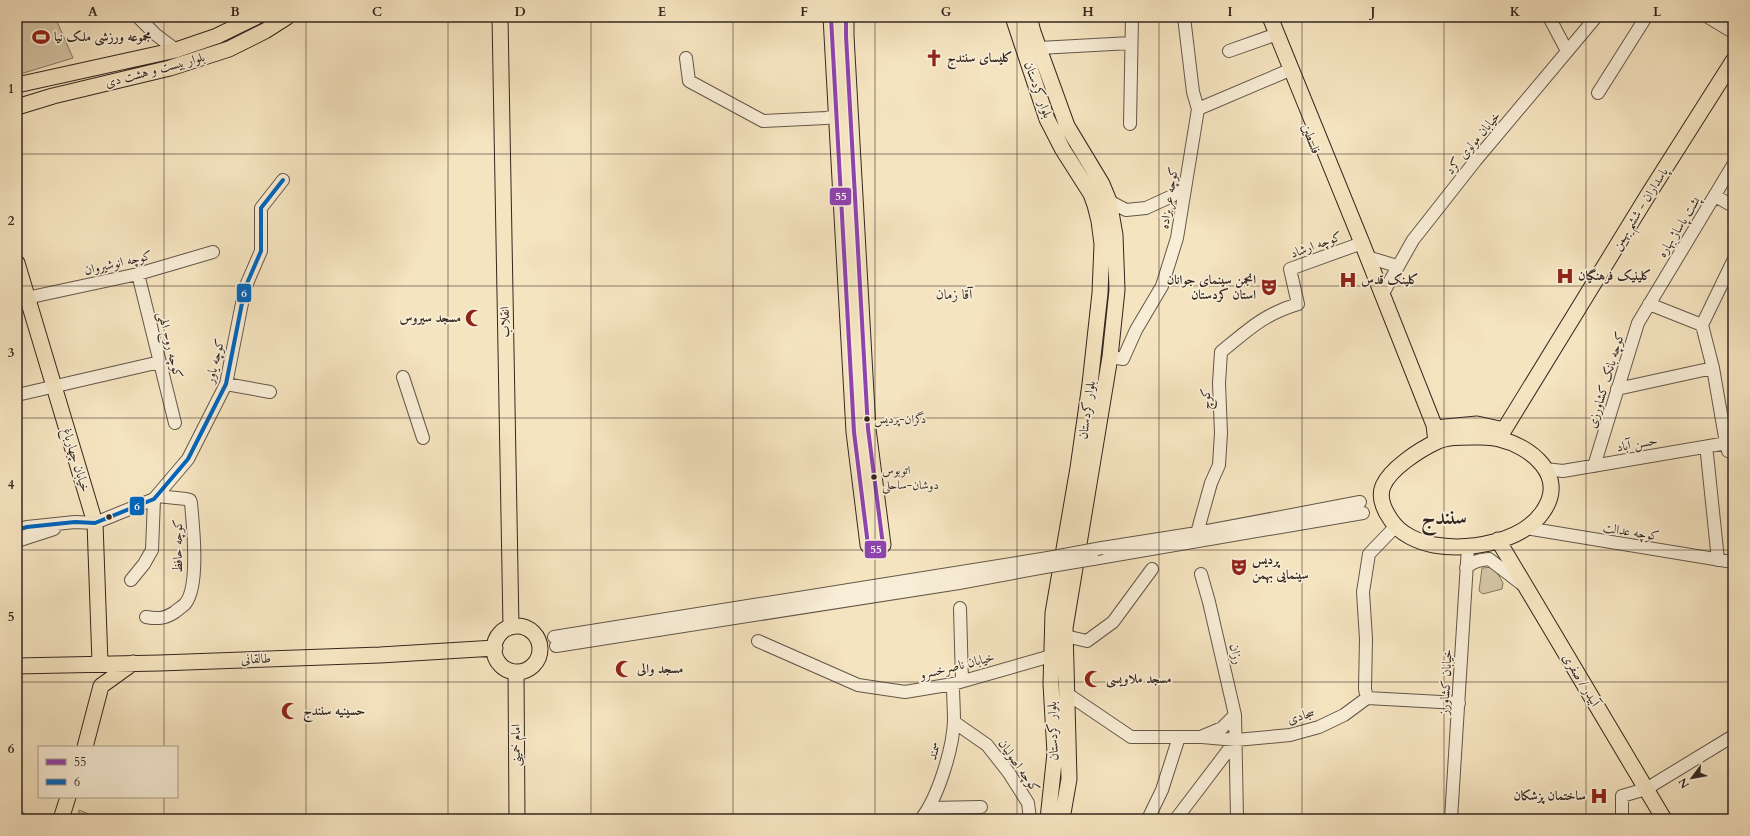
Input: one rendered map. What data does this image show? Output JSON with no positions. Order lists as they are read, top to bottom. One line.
{"streets":{"main road":["بلوار بیست و هشت دی","بلوار کردستان","فلسطین","پاسداران - ششم بهمن","انقلاب","خیابان چهارباغ","طالقانی","آبیدر / صفری","امام خمینی"],"street":["خیابان مولوی کرد","کوچه عربزاده","پشت پاساژ بهاره","کوچه ارشاد","کوچه انوشیروان","کوچه روح الهی","کوچه یاور","کوچه بانک کشاورزی","کوچ","حسن آباد","کوچه عدالت","کوچه حافظ","رزان","خیابان ناصرخسرو","خیابان کشاورز","سجادی","سمند","کوچه اصولیان"]},"crossings":[["بلوار کردستان","کوچه عربزاده"],["بلوار کردستان","خیابان ناصرخسرو"],["بلوار کردستان","سجادی"],["فلسطین","خیابان مولوی کرد"],["فلسطین","پاسداران - ششم بهمن"],["فلسطین","کوچه ارشاد"],["فلسطین","حسن آباد"],["فلسطین","کوچه عدالت"],["فلسطین","آبیدر / صفری"],["فلسطین","خیابان کشاورز"],["پاسداران - ششم بهمن","حسن آباد"],["پاسداران - ششم بهمن","کوچه عدالت"],["پاسداران - ششم بهمن","آبیدر / صفری"],["پاسداران - ششم بهمن","خیابان کشاورز"],["پشت پاساژ بهاره","کوچه بانک کشاورزی"],["کوچه ارشاد","کوچ"],["کوچه انوشیروان","کوچه روح الهی"],["کوچه انوشیروان","خیابان چهارباغ"],["انقلاب","طالقانی"],["انقلاب","امام خمینی"],["کوچه یاور","خیابان چهارباغ"],["کوچه یاور","کوچه حافظ"],["کوچه بانک کشاورزی","حسن آباد"],["حسن آباد","کوچه عدالت"],["حسن آباد","آبیدر / صفری"],["حسن آباد","خیابان کشاورز"],["خیابان چهارباغ","طالقانی"],["کوچه عدالت","آبیدر / صفری"],["کوچه عدالت","خیابان کشاورز"],["رزان","سجادی"],["طالقانی","امام خمینی"],["خیابان ناصرخسرو","سمند"],["آبیدر / صفری","خیابان کشاورز"],["سمند","کوچه اصولیان"]],"districts":["آقا زمان","سنندج"],"places":{"sports":["مجموعه ورزشی ملک نیا"],"church":["کلیسای سنندج"],"hospital":["کلینیک فرهنگیان","کلینک قدس","ساختمان پزشکان"],"theatre":["انجمن سینمای جوانان استان کردستان","پردیس سینمایی بهمن"],"mosque":["مسجد سیروس","مسجد والی","مسجد ملاویسی","حسینیه سنندج"],"other":["دگران-پردیس","اتوبوس دوشان-ساحلی"]},"lines":["transit line 55","transit line 6"],"legend":["55","6"],"north":"bottom left","grid":{"columns":["A","B","C","D","E","F","G","H","I","J","K","L"],"rows":["1","2","3","4","5","6"]}}
